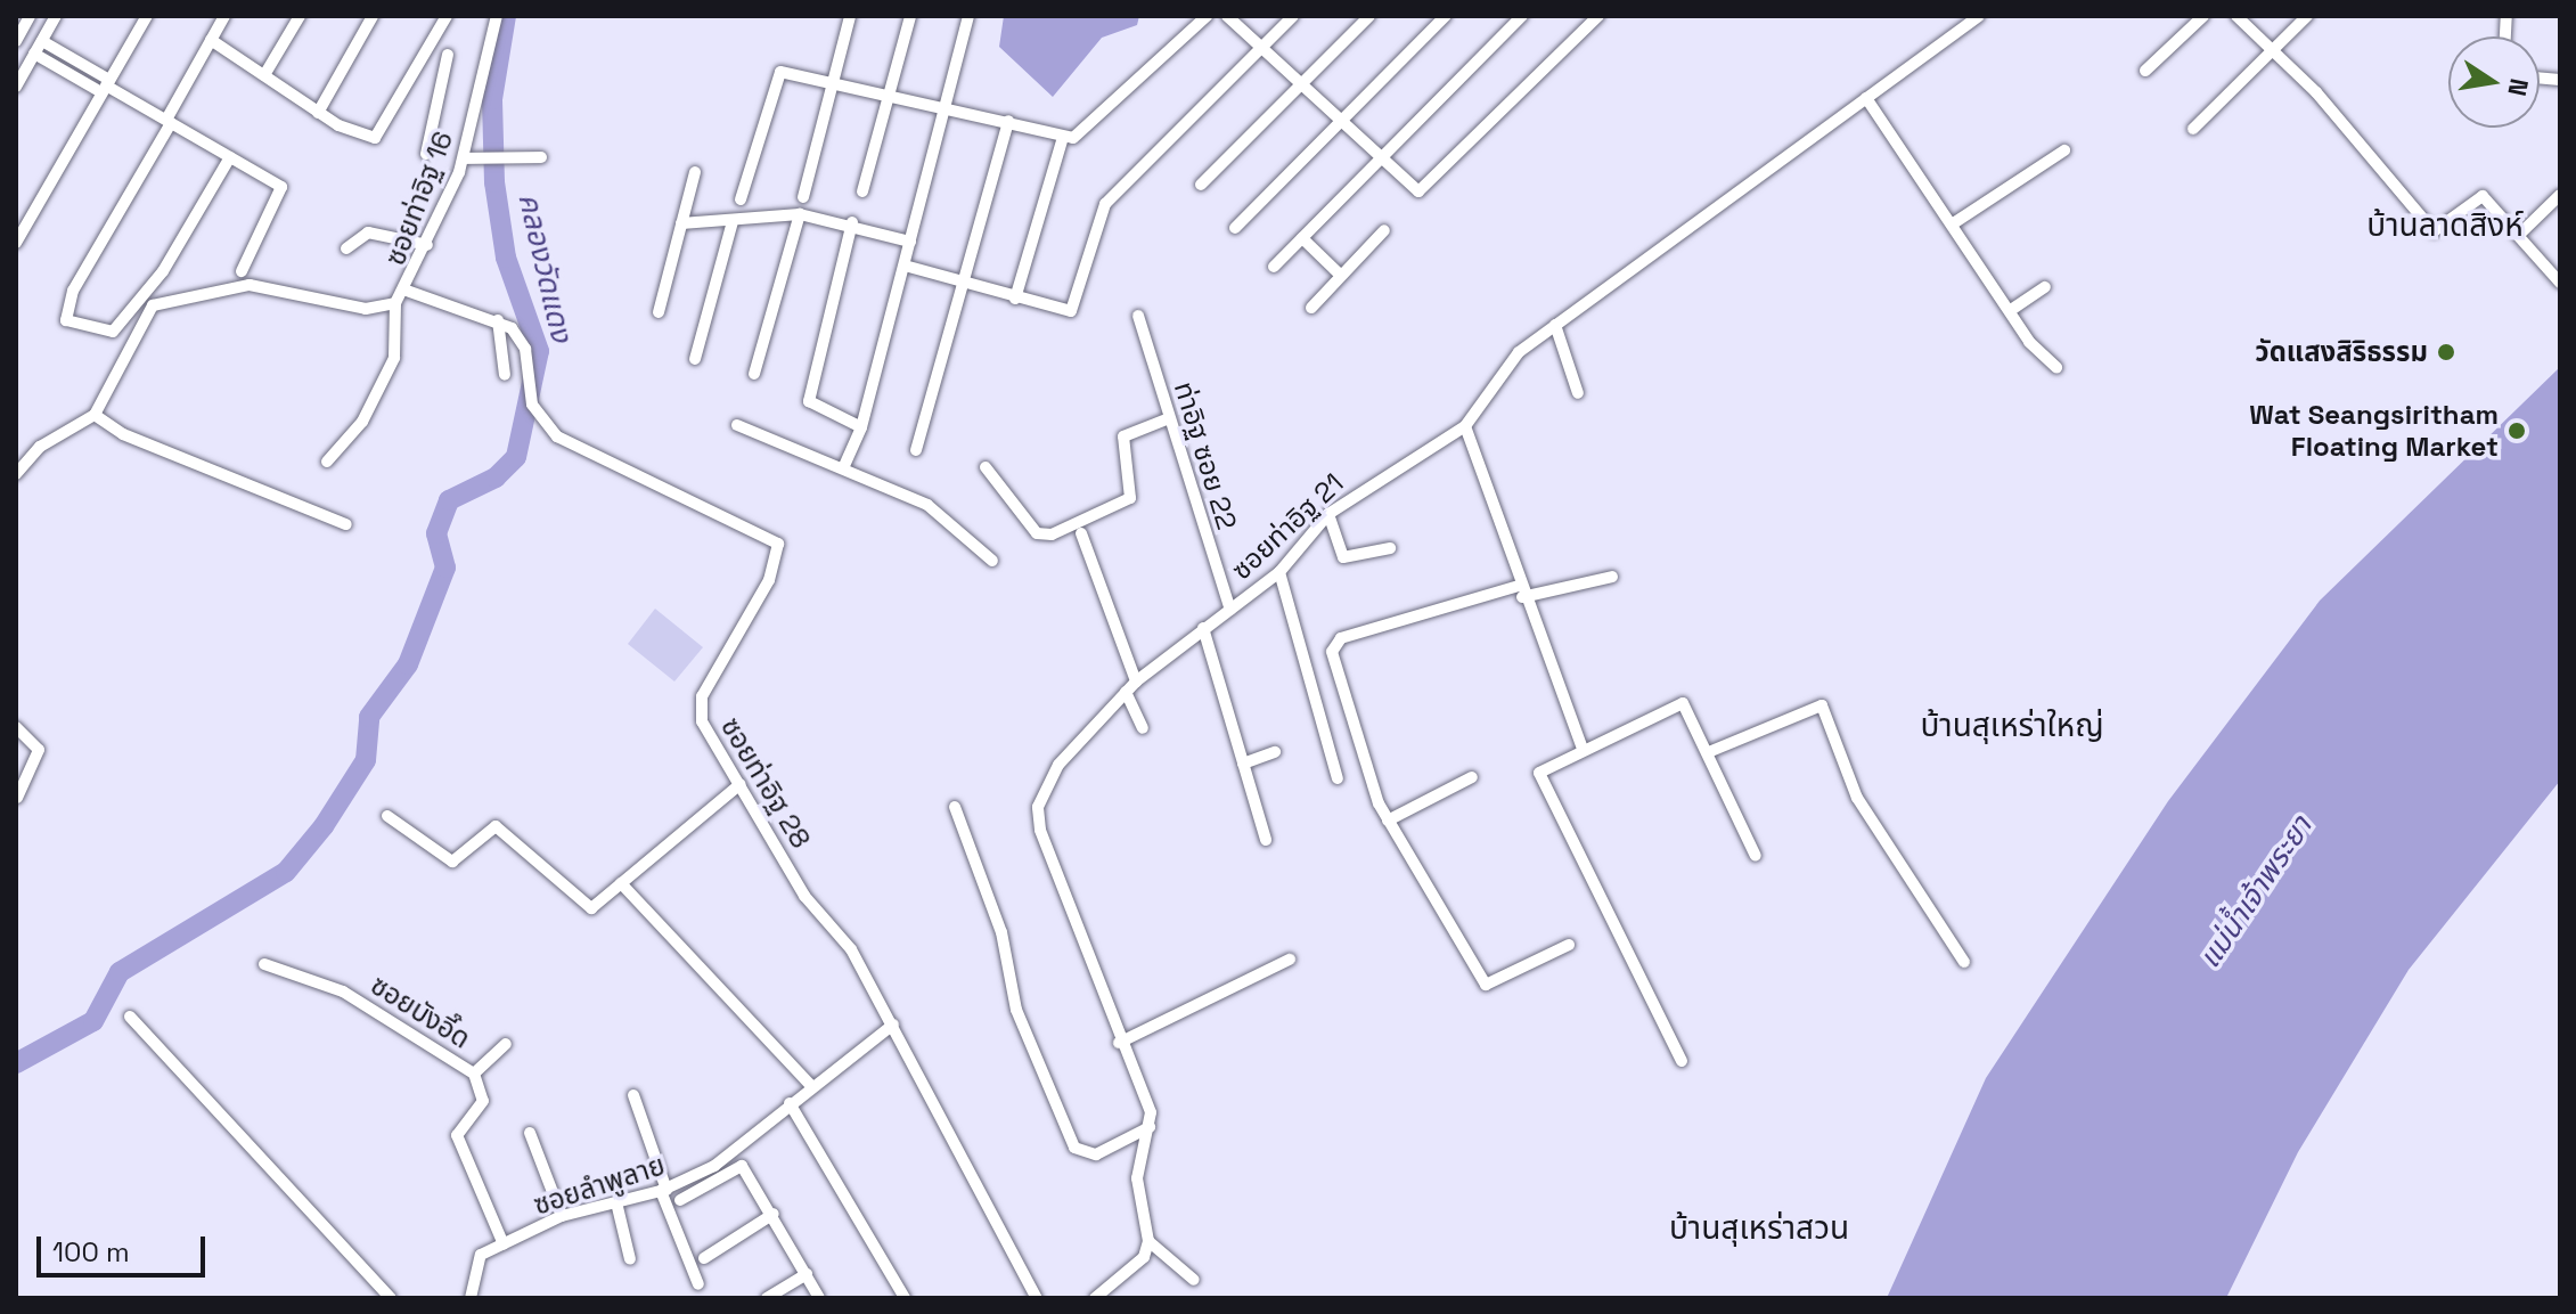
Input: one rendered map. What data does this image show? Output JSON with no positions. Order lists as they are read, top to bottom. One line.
{"streets":{"street":["ซอยท่าอิฐ 16","ท่าอิฐ ซอย 22","ซอยท่าอิฐ 21","ซอยท่าอิฐ 28","ซอยบังอี๊ด","ซอยลำพูลาย"]},"crossings":[["ท่าอิฐ ซอย 22","ซอยท่าอิฐ 21"],["ซอยท่าอิฐ 28","ซอยลำพูลาย"],["ซอยบังอี๊ด","ซอยลำพูลาย"]],"districts":["บ้านลาดสิงห์","บ้านสุเหร่าใหญ่","บ้านสุเหร่าสวน"],"water":["คลองวัดแดง","แม่น้ำเจ้าพระยา"],"places":["วัดแสงสิริธรรม","Wat Seangsiritham Floating Market"],"scale_bar":"100 m","north":"right"}
